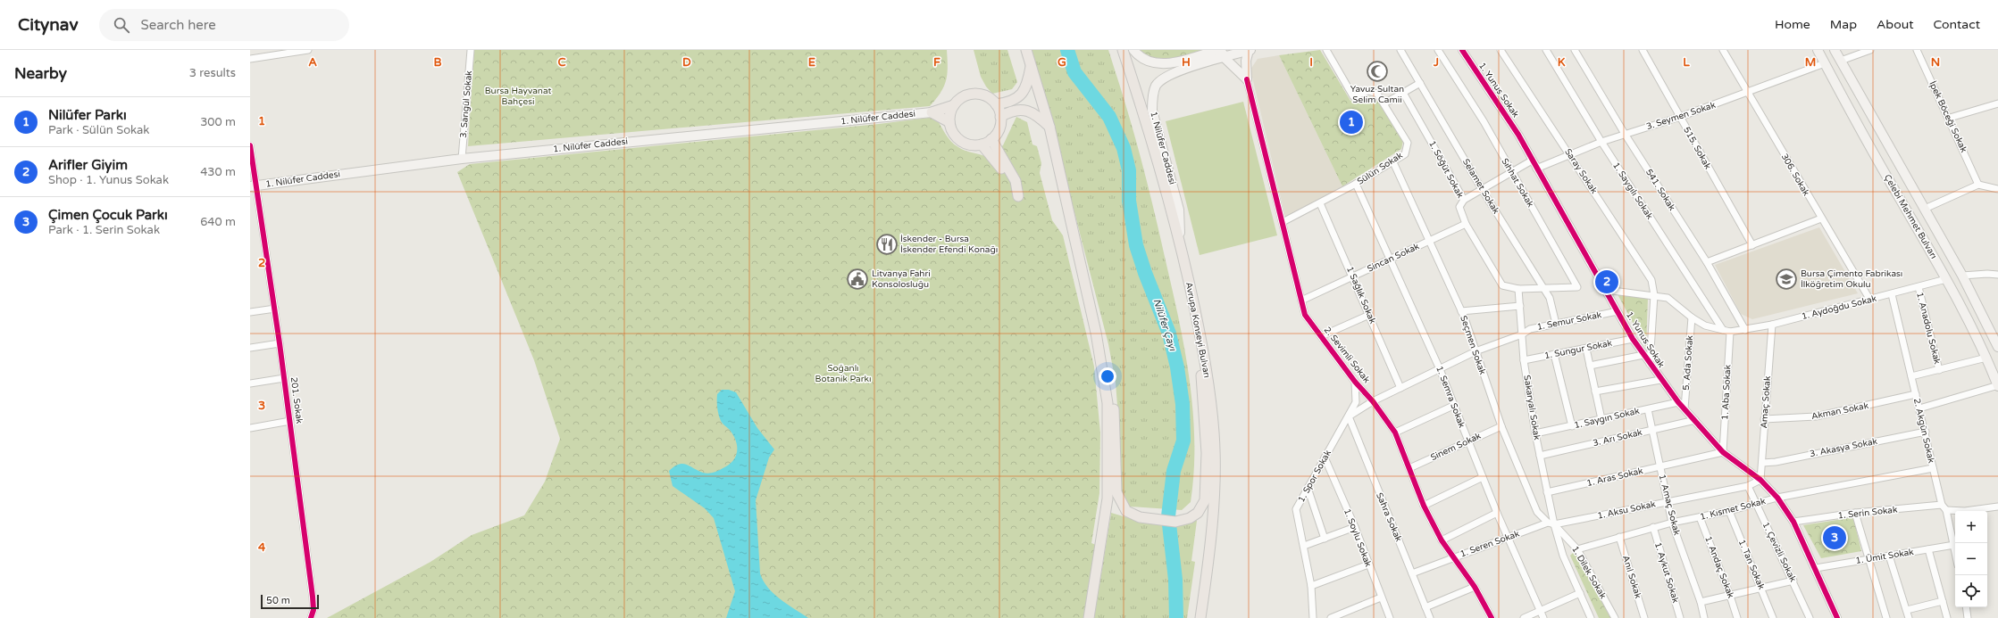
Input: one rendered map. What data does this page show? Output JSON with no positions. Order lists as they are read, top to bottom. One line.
{"streets":{"main road":["1. Nilüfer Caddesi","Çelebi Mehmet Bulvarı","Avrupa Konseyi Bulvarı"],"street":["1. Yunus Sokak","3. Sarıgül Sokak","3. Seymen Sokak","İpek Böceği Sokak","515. Sokak","Sülün Sokak","1. Söğüt Sokak","Saray Sokak","306. Sokak","Sıhhat Sokak","Selamet Sokak","541. Sokak","1. Saygılı Sokak","Sincan Sokak","1 Sağlık Sokak","1. Aydoğdu Sokak","1. Semur Sokak","1. Anadolu Sokak","Seçmen Sokak","1. Sungur Sokak","2. Sevimli Sokak","5. Ada Sokak","1. Aba Sokak","1. Semra Sokak","201. Sokak","Amaç Sokak","Sakaryalı Sokak","Akman Sokak","1. Saygın Sokak","2. Akgün Sokak","3. Arı Sokak","Sinem Sokak","3. Akasya Sokak","1. Spor Sokak","1. Aras Sokak","1. Amaç Sokak","1. Kısmet Sokak","1. Aksu Sokak","1. Serin Sokak","Sahra Sokak","1. Soylu Sokak","1. Seren Sokak","1. Çevizli Sokak","1. Ümit Sokak","1. Tan Sokak","1. Andaç Sokak","1. Dilek Sokak","1. Aykut Sokak","Anıl Sokak"]},"crossings":[["1. Yunus Sokak","3. Seymen Sokak"],["1. Yunus Sokak","Saray Sokak"],["1. Yunus Sokak","1. Semur Sokak"],["1. Yunus Sokak","1. Sungur Sokak"],["1. Yunus Sokak","5. Ada Sokak"],["1. Yunus Sokak","1. Aba Sokak"],["1. Yunus Sokak","Amaç Sokak"],["1. Yunus Sokak","1. Saygın Sokak"],["1. Yunus Sokak","3. Arı Sokak"],["1. Yunus Sokak","1. Aras Sokak"],["1. Yunus Sokak","1. Kısmet Sokak"],["1. Yunus Sokak","1. Aksu Sokak"],["1. Yunus Sokak","1. Serin Sokak"],["1. Yunus Sokak","1. Ümit Sokak"],["3. Sarıgül Sokak","1. Nilüfer Caddesi"],["3. Seymen Sokak","515. Sokak"],["3. Seymen Sokak","Saray Sokak"],["3. Seymen Sokak","306. Sokak"],["3. Seymen Sokak","541. Sokak"],["3. Seymen Sokak","1. Saygılı Sokak"],["3. Seymen Sokak","Çelebi Mehmet Bulvarı"],["1. Nilüfer Caddesi","Avrupa Konseyi Bulvarı"],["1. Nilüfer Caddesi","201. Sokak"],["Sülün Sokak","1 Sağlık Sokak"],["Sülün Sokak","Seçmen Sokak"],["Sülün Sokak","2. Sevimli Sokak"],["Sülün Sokak","1. Semra Sokak"],["1. Söğüt Sokak","Sıhhat Sokak"],["1. Söğüt Sokak","Selamet Sokak"],["1. Söğüt Sokak","Sincan Sokak"],["1. Söğüt Sokak","Sakaryalı Sokak"],["306. Sokak","1. Aydoğdu Sokak"],["Sıhhat Sokak","Selamet Sokak"],["Selamet Sokak","1. Semur Sokak"],["541. Sokak","1. Aydoğdu Sokak"],["Çelebi Mehmet Bulvarı","1. Aydoğdu Sokak"],["Sincan Sokak","1 Sağlık Sokak"],["Sincan Sokak","Seçmen Sokak"],["Sincan Sokak","2. Sevimli Sokak"],["Sincan Sokak","1. Semra Sokak"],["1 Sağlık Sokak","1. Semur Sokak"],["1. Aydoğdu Sokak","1. Anadolu Sokak"],["1. Aydoğdu Sokak","1. Aba Sokak"],["1. Aydoğdu Sokak","Amaç Sokak"],["1. Aydoğdu Sokak","2. Akgün Sokak"],["1. Semur Sokak","Seçmen Sokak"],["1. Semur Sokak","2. Sevimli Sokak"],["1. Semur Sokak","1. Semra Sokak"],["1. Semur Sokak","Sakaryalı Sokak"],["1. Semur Sokak","1. Spor Sokak"],["1. Semur Sokak","Sahra Sokak"],["Seçmen Sokak","Sakaryalı Sokak"],["Seçmen Sokak","Sinem Sokak"],["Seçmen Sokak","1. Aksu Sokak"],["Seçmen Sokak","1. Seren Sokak"],["Seçmen Sokak","1. Dilek Sokak"],["1. Sungur Sokak","Sakaryalı Sokak"],["2. Sevimli Sokak","Sinem Sokak"],["2. Sevimli Sokak","1. Spor Sokak"],["2. Sevimli Sokak","1. Seren Sokak"],["1. Aba Sokak","1. Aras Sokak"],["1. Semra Sokak","Sinem Sokak"],["1. Semra Sokak","1. Seren Sokak"],["Amaç Sokak","Akman Sokak"],["Amaç Sokak","3. Akasya Sokak"],["Amaç Sokak","1. Aksu Sokak"],["Sakaryalı Sokak","1. Saygın Sokak"],["Sakaryalı Sokak","3. Arı Sokak"],["Sakaryalı Sokak","1. Aras Sokak"],["Sakaryalı Sokak","1. Aksu Sokak"],["Sakaryalı Sokak","1. Seren Sokak"],["Sakaryalı Sokak","1. Dilek Sokak"],["Akman Sokak","2. Akgün Sokak"],["1. Saygın Sokak","1. Amaç Sokak"],["2. Akgün Sokak","3. Akasya Sokak"],["2. Akgün Sokak","1. Kısmet Sokak"],["2. Akgün Sokak","1. Serin Sokak"],["2. Akgün Sokak","1. Ümit Sokak"],["3. Arı Sokak","1. Amaç Sokak"],["1. Spor Sokak","Sahra Sokak"],["1. Spor Sokak","1. Soylu Sokak"],["1. Aras Sokak","1. Amaç Sokak"],["1. Amaç Sokak","1. Kısmet Sokak"],["1. Amaç Sokak","1. Aksu Sokak"],["1. Kısmet Sokak","1. Çevizli Sokak"],["1. Kısmet Sokak","1. Tan Sokak"],["1. Kısmet Sokak","1. Andaç Sokak"],["1. Kısmet Sokak","1. Dilek Sokak"],["1. Kısmet Sokak","1. Aykut Sokak"],["1. Kısmet Sokak","Anıl Sokak"],["1. Aksu Sokak","1. Seren Sokak"],["1. Aksu Sokak","1. Çevizli Sokak"],["1. Aksu Sokak","1. Dilek Sokak"],["Sahra Sokak","1. Seren Sokak"],["1. Seren Sokak","1. Dilek Sokak"]],"water":["Nilüfer Çayı"],"parks":["Bursa Hayvanat Bahçesi","Soğanlı Botanik Parkı"],"places":{"mosque":["Yavuz Sultan Selim Camii"],"restaurant":["İskender - Bursa İskender Efendi Konağı"],"public building":["Litvanya Fahri Konsolosluğu"],"school or university":["Bursa Çimento Fabrikası İlköğretim Okulu"]},"scale_bar":"50 m","page":{"header":"Citynav","search":"Search here","nav":["Home","Map","About","Contact"],"heading":["Nearby","3 results"],"list":[{"mark":"1","name":"Nilüfer Parkı","note":"Park · Sülün Sokak","value":"300 m"},{"mark":"2","name":"Arifler Giyim","note":"Shop · 1. Yunus Sokak","value":"430 m"},{"mark":"3","name":"Çimen Çocuk Parkı","note":"Park · 1. Serin Sokak","value":"640 m"}],"pins":["1","2","3"],"map_buttons":["+","−"],"scale":"50 m"},"grid":{"columns":["A","B","C","D","E","F","G","H","I","J","K","L","M","N"],"rows":["1","2","3","4"]}}
